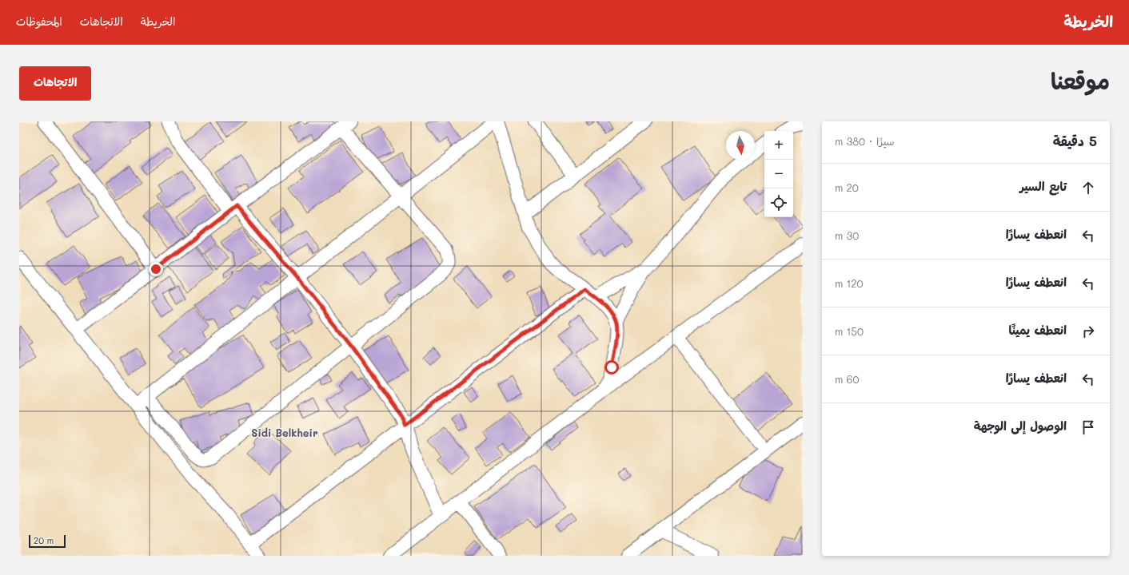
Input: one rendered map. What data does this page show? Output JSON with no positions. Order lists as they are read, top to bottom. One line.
{"districts":["Sidi Belkheir"],"scale_bar":"20 m","north":"bottom","page":{"header":"الخريطة","nav":["الخريطة","الاتجاهات","المحفوظات"],"title":"موقعنا","buttons":"الاتجاهات","heading":["5 دقيقة","سيرًا · 380 m"],"map_buttons":["+","−"],"list":[["تابع السير","20 m"],["انعطف يسارًا","30 m"],["انعطف يسارًا","120 m"],["انعطف يمينًا","150 m"],["انعطف يسارًا","60 m"],"الوصول إلى الوجهة"],"scale":"20 m"}}
